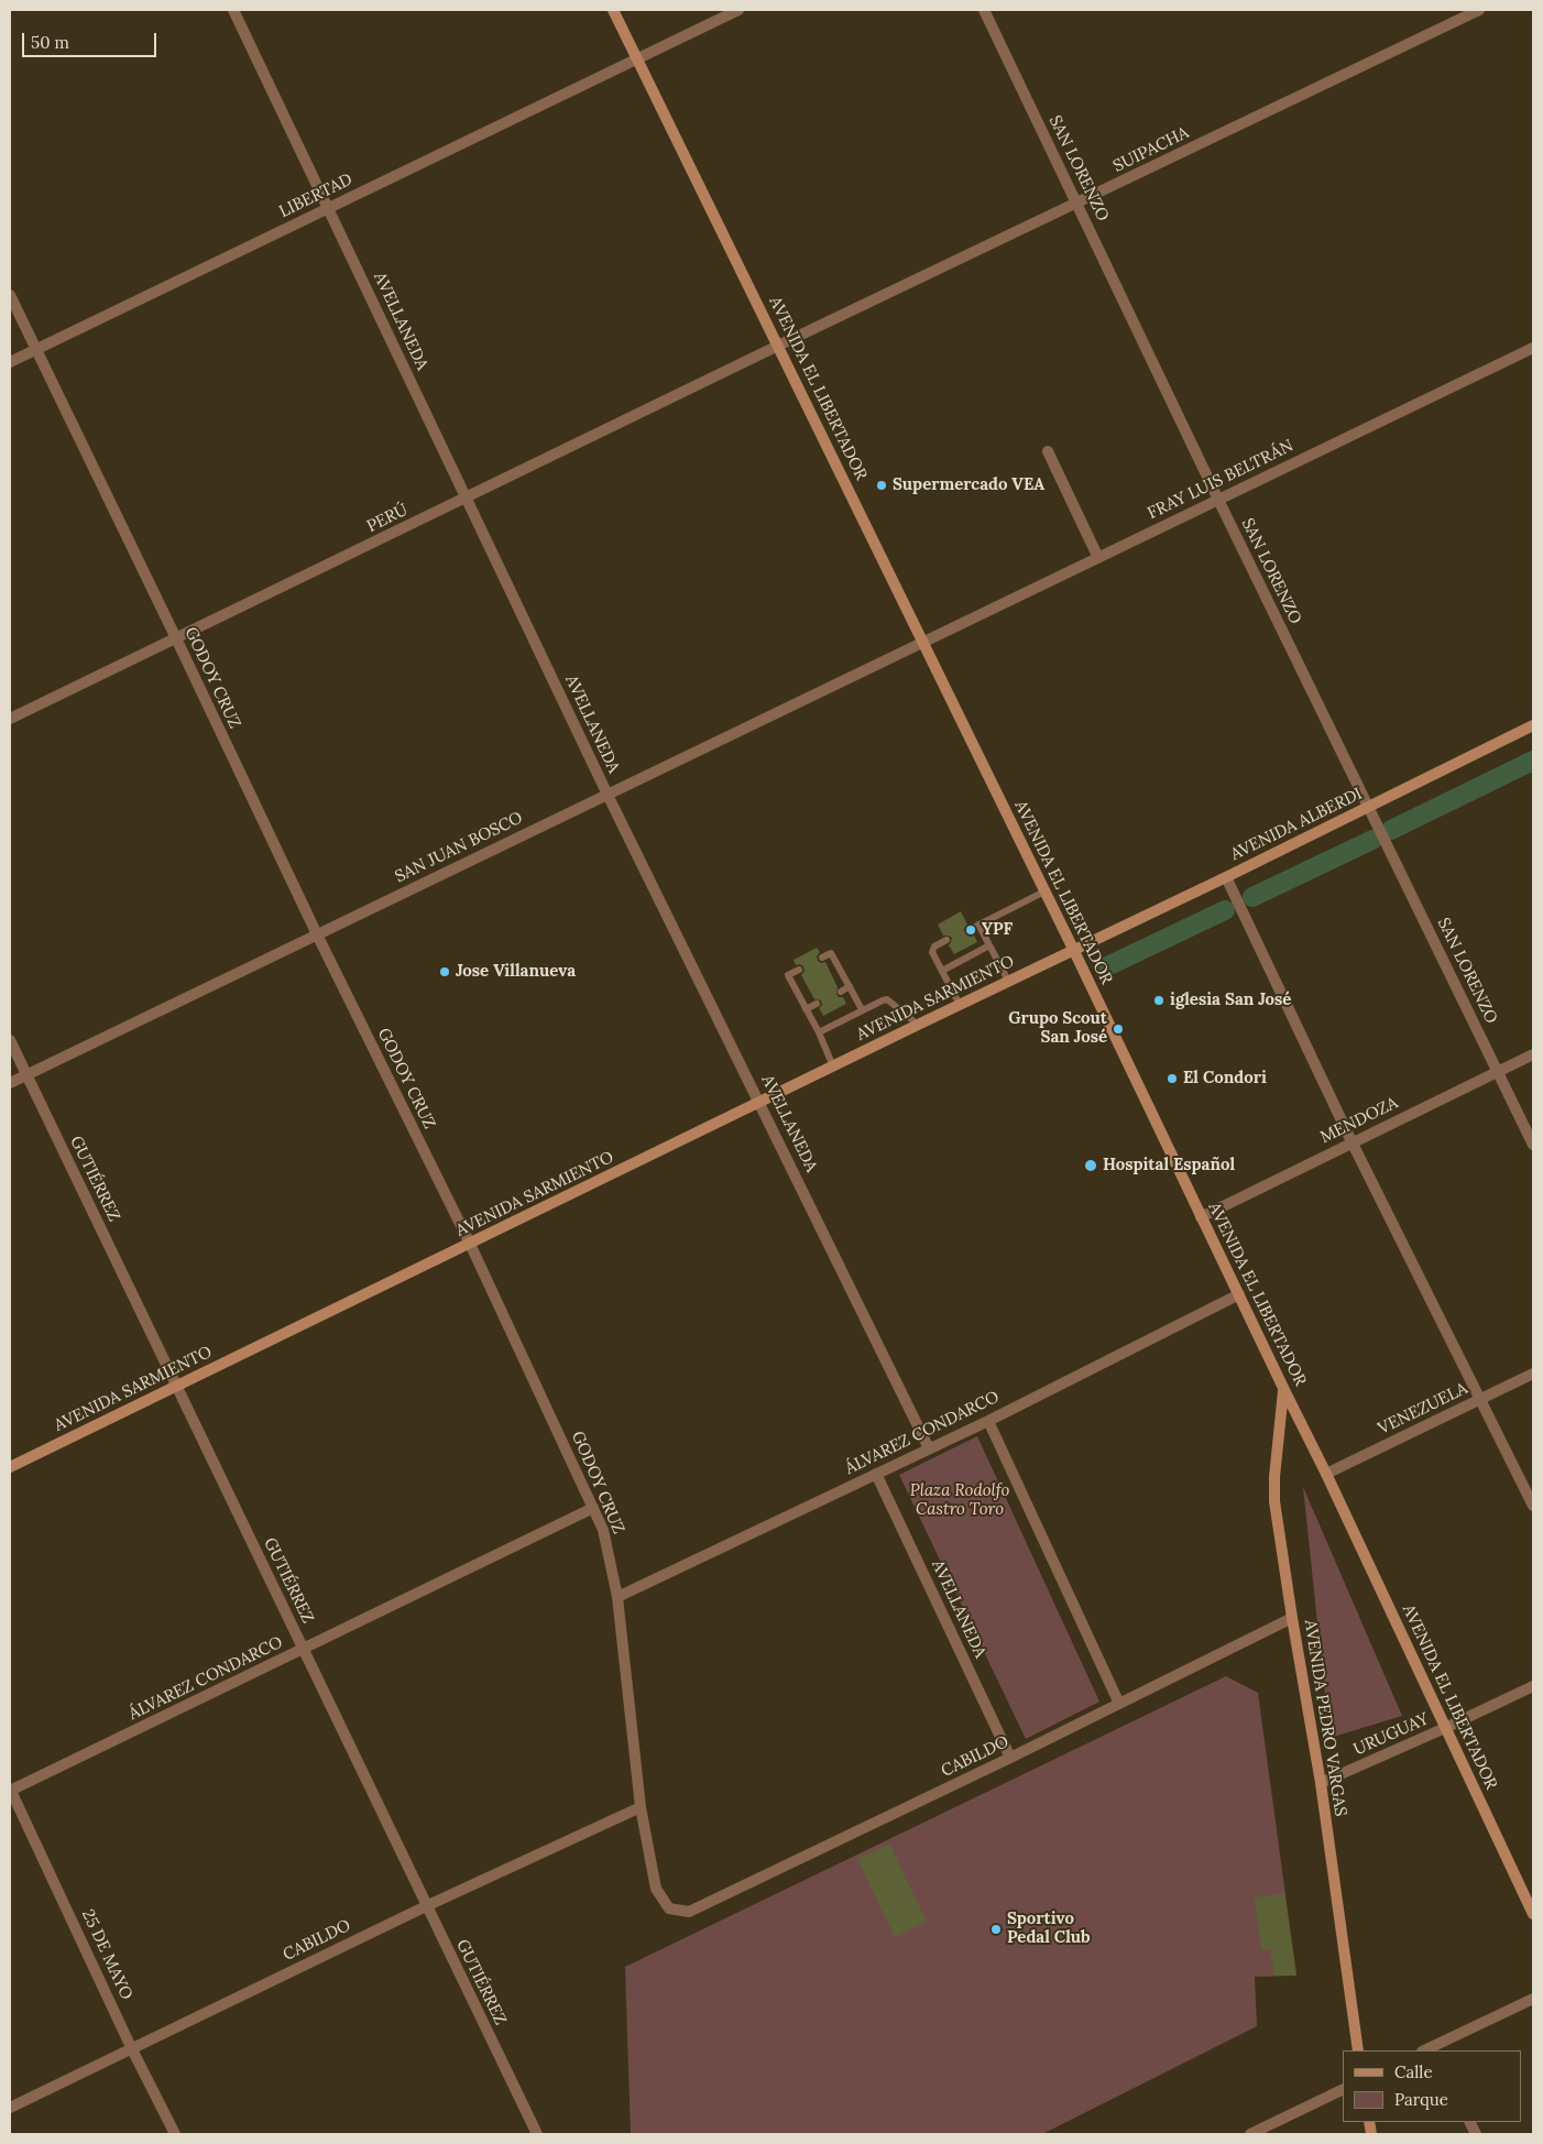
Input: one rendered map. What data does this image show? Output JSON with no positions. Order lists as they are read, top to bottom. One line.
{"streets":{"main road":["AVENIDA EL LIBERTADOR","AVENIDA ALBERDI","AVENIDA SARMIENTO","AVENIDA PEDRO VARGAS"],"street":["SUIPACHA","SAN LORENZO","LIBERTAD","AVELLANEDA","FRAY LUIS BELTRÁN","PERÚ","GODOY CRUZ","SAN JUAN BOSCO","MENDOZA","GUTIÉRREZ","VENEZUELA","ÁLVAREZ CONDARCO","URUGUAY","CABILDO","25 DE MAYO"]},"crossings":[["SUIPACHA","SAN LORENZO"],["SUIPACHA","AVENIDA EL LIBERTADOR"],["SUIPACHA","PERÚ"],["SAN LORENZO","FRAY LUIS BELTRÁN"],["SAN LORENZO","AVENIDA ALBERDI"],["SAN LORENZO","MENDOZA"],["LIBERTAD","AVELLANEDA"],["LIBERTAD","AVENIDA EL LIBERTADOR"],["LIBERTAD","GODOY CRUZ"],["AVELLANEDA","PERÚ"],["AVELLANEDA","SAN JUAN BOSCO"],["AVELLANEDA","AVENIDA SARMIENTO"],["AVELLANEDA","ÁLVAREZ CONDARCO"],["AVELLANEDA","CABILDO"],["AVENIDA EL LIBERTADOR","FRAY LUIS BELTRÁN"],["AVENIDA EL LIBERTADOR","PERÚ"],["AVENIDA EL LIBERTADOR","AVENIDA ALBERDI"],["AVENIDA EL LIBERTADOR","SAN JUAN BOSCO"],["AVENIDA EL LIBERTADOR","AVENIDA SARMIENTO"],["AVENIDA EL LIBERTADOR","MENDOZA"],["AVENIDA EL LIBERTADOR","VENEZUELA"],["AVENIDA EL LIBERTADOR","ÁLVAREZ CONDARCO"],["AVENIDA EL LIBERTADOR","AVENIDA PEDRO VARGAS"],["AVENIDA EL LIBERTADOR","URUGUAY"],["FRAY LUIS BELTRÁN","SAN JUAN BOSCO"],["PERÚ","GODOY CRUZ"],["GODOY CRUZ","SAN JUAN BOSCO"],["GODOY CRUZ","AVENIDA SARMIENTO"],["GODOY CRUZ","ÁLVAREZ CONDARCO"],["GODOY CRUZ","CABILDO"],["AVENIDA ALBERDI","AVENIDA SARMIENTO"],["SAN JUAN BOSCO","GUTIÉRREZ"],["AVENIDA SARMIENTO","GUTIÉRREZ"],["GUTIÉRREZ","ÁLVAREZ CONDARCO"],["GUTIÉRREZ","CABILDO"],["ÁLVAREZ CONDARCO","25 DE MAYO"],["AVENIDA PEDRO VARGAS","URUGUAY"],["AVENIDA PEDRO VARGAS","CABILDO"],["CABILDO","25 DE MAYO"]],"parks":["Plaza Rodolfo Castro Toro"],"places":["Supermercado VEA","YPF","Jose Villanueva","iglesia San José","Grupo Scout San José","El Condori","Hospital Español","Sportivo Pedal Club"],"legend":["Calle","Parque"],"scale_bar":"50 m"}
